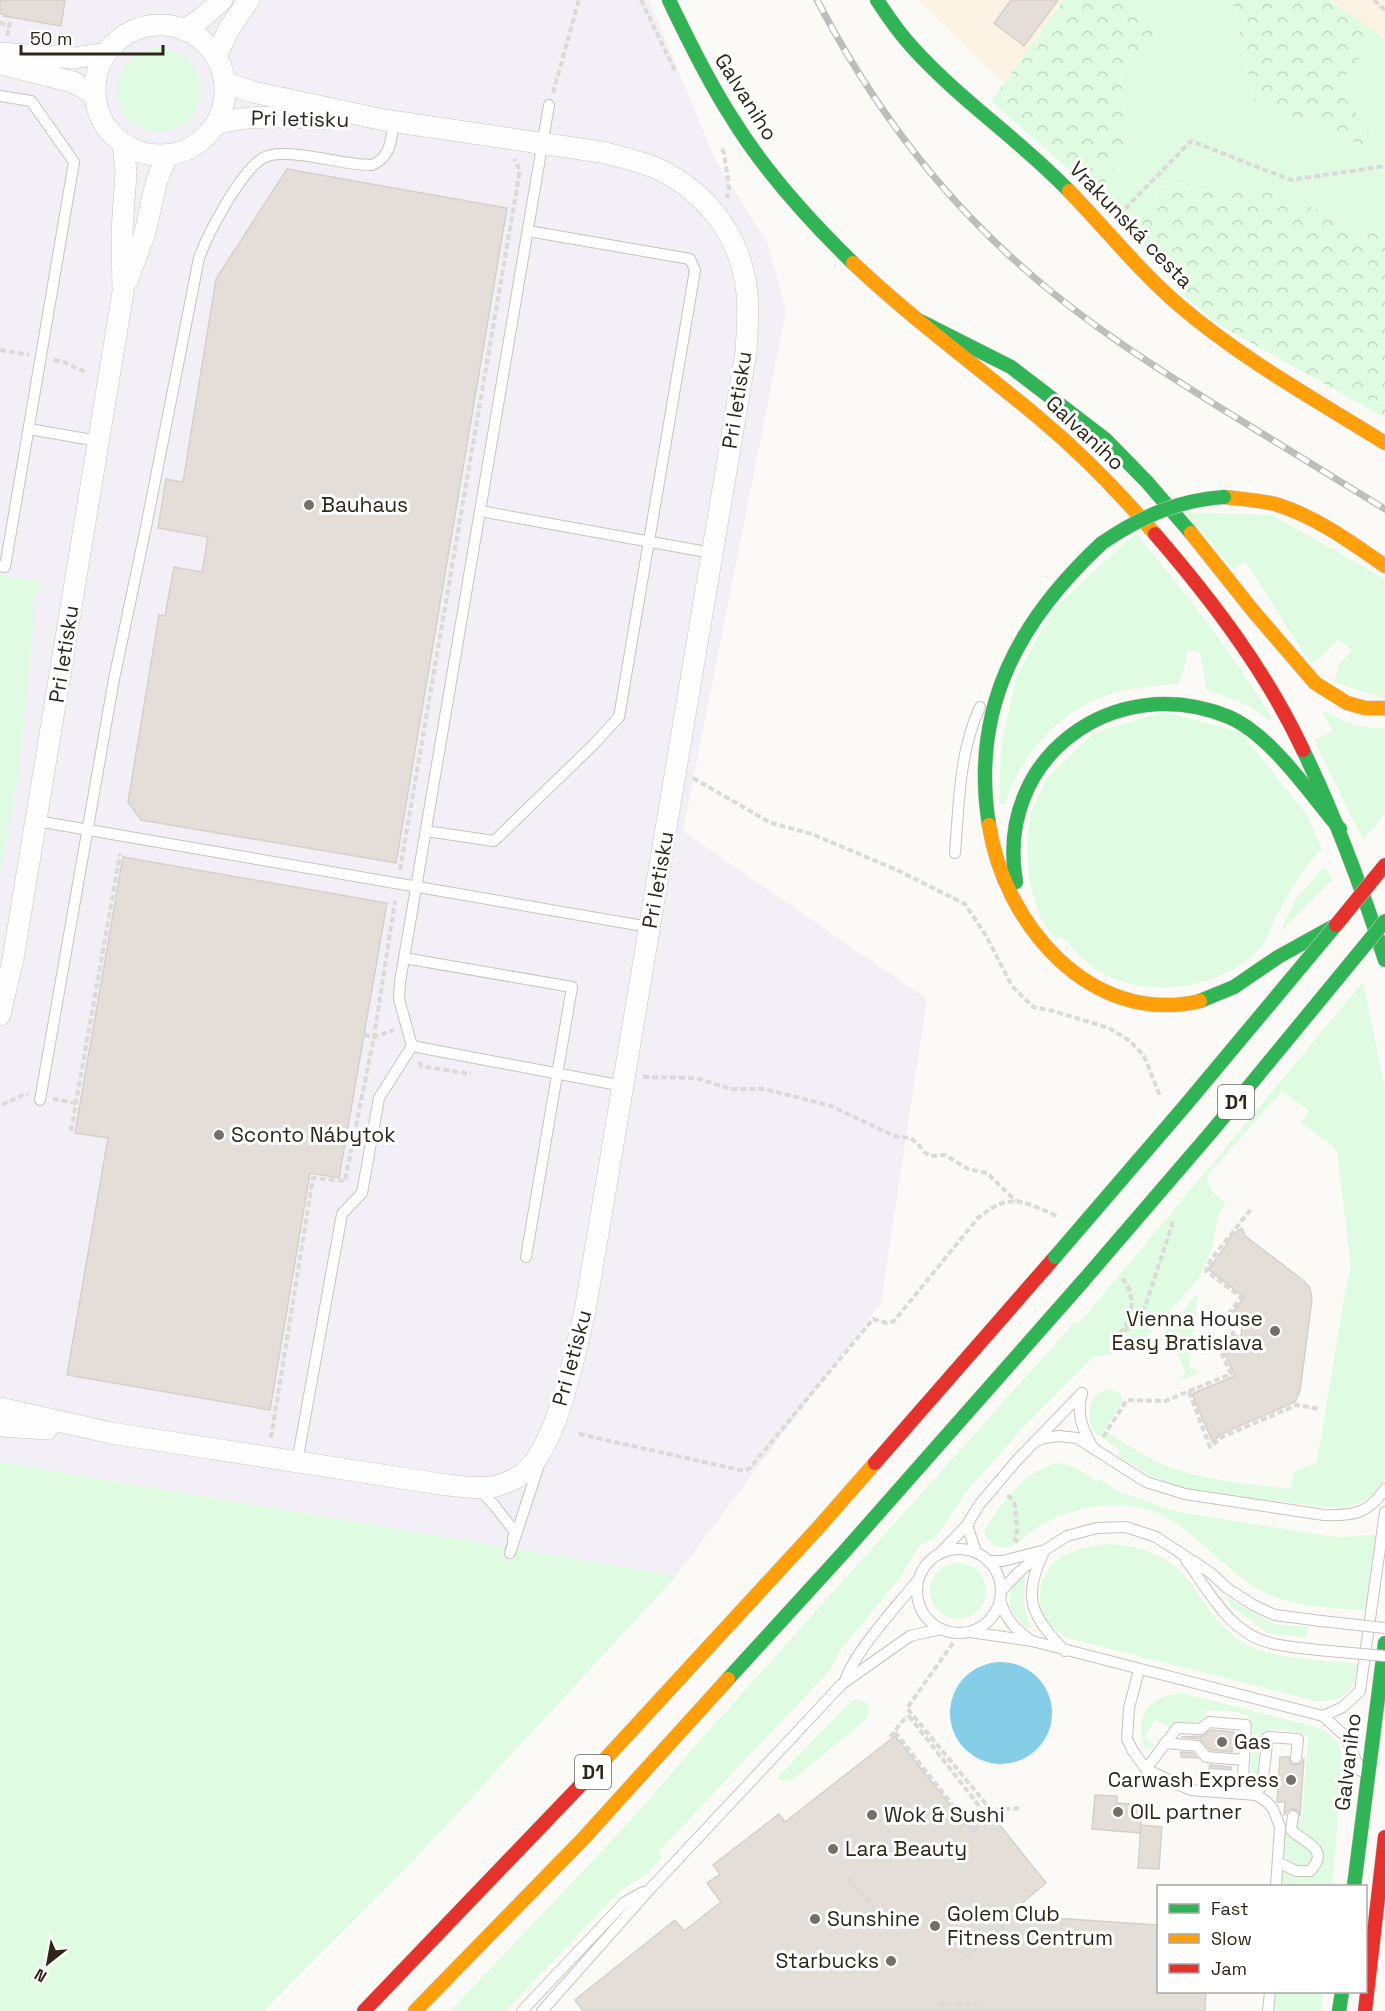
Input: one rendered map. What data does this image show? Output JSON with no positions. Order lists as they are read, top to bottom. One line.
{"streets":{"main road":["Galvaniho","Vrakunská cesta","D1"],"street":["Pri letisku"]},"places":["Bauhaus","Sconto Nábytok","Vienna House Easy Bratislava","Gas","Carwash Express","OIL partner","Wok & Sushi","Lara Beauty","Sunshine","Golem Club Fitness Centrum","Starbucks"],"legend":["Fast","Slow","Jam"],"scale_bar":"50 m","north":"bottom left"}
